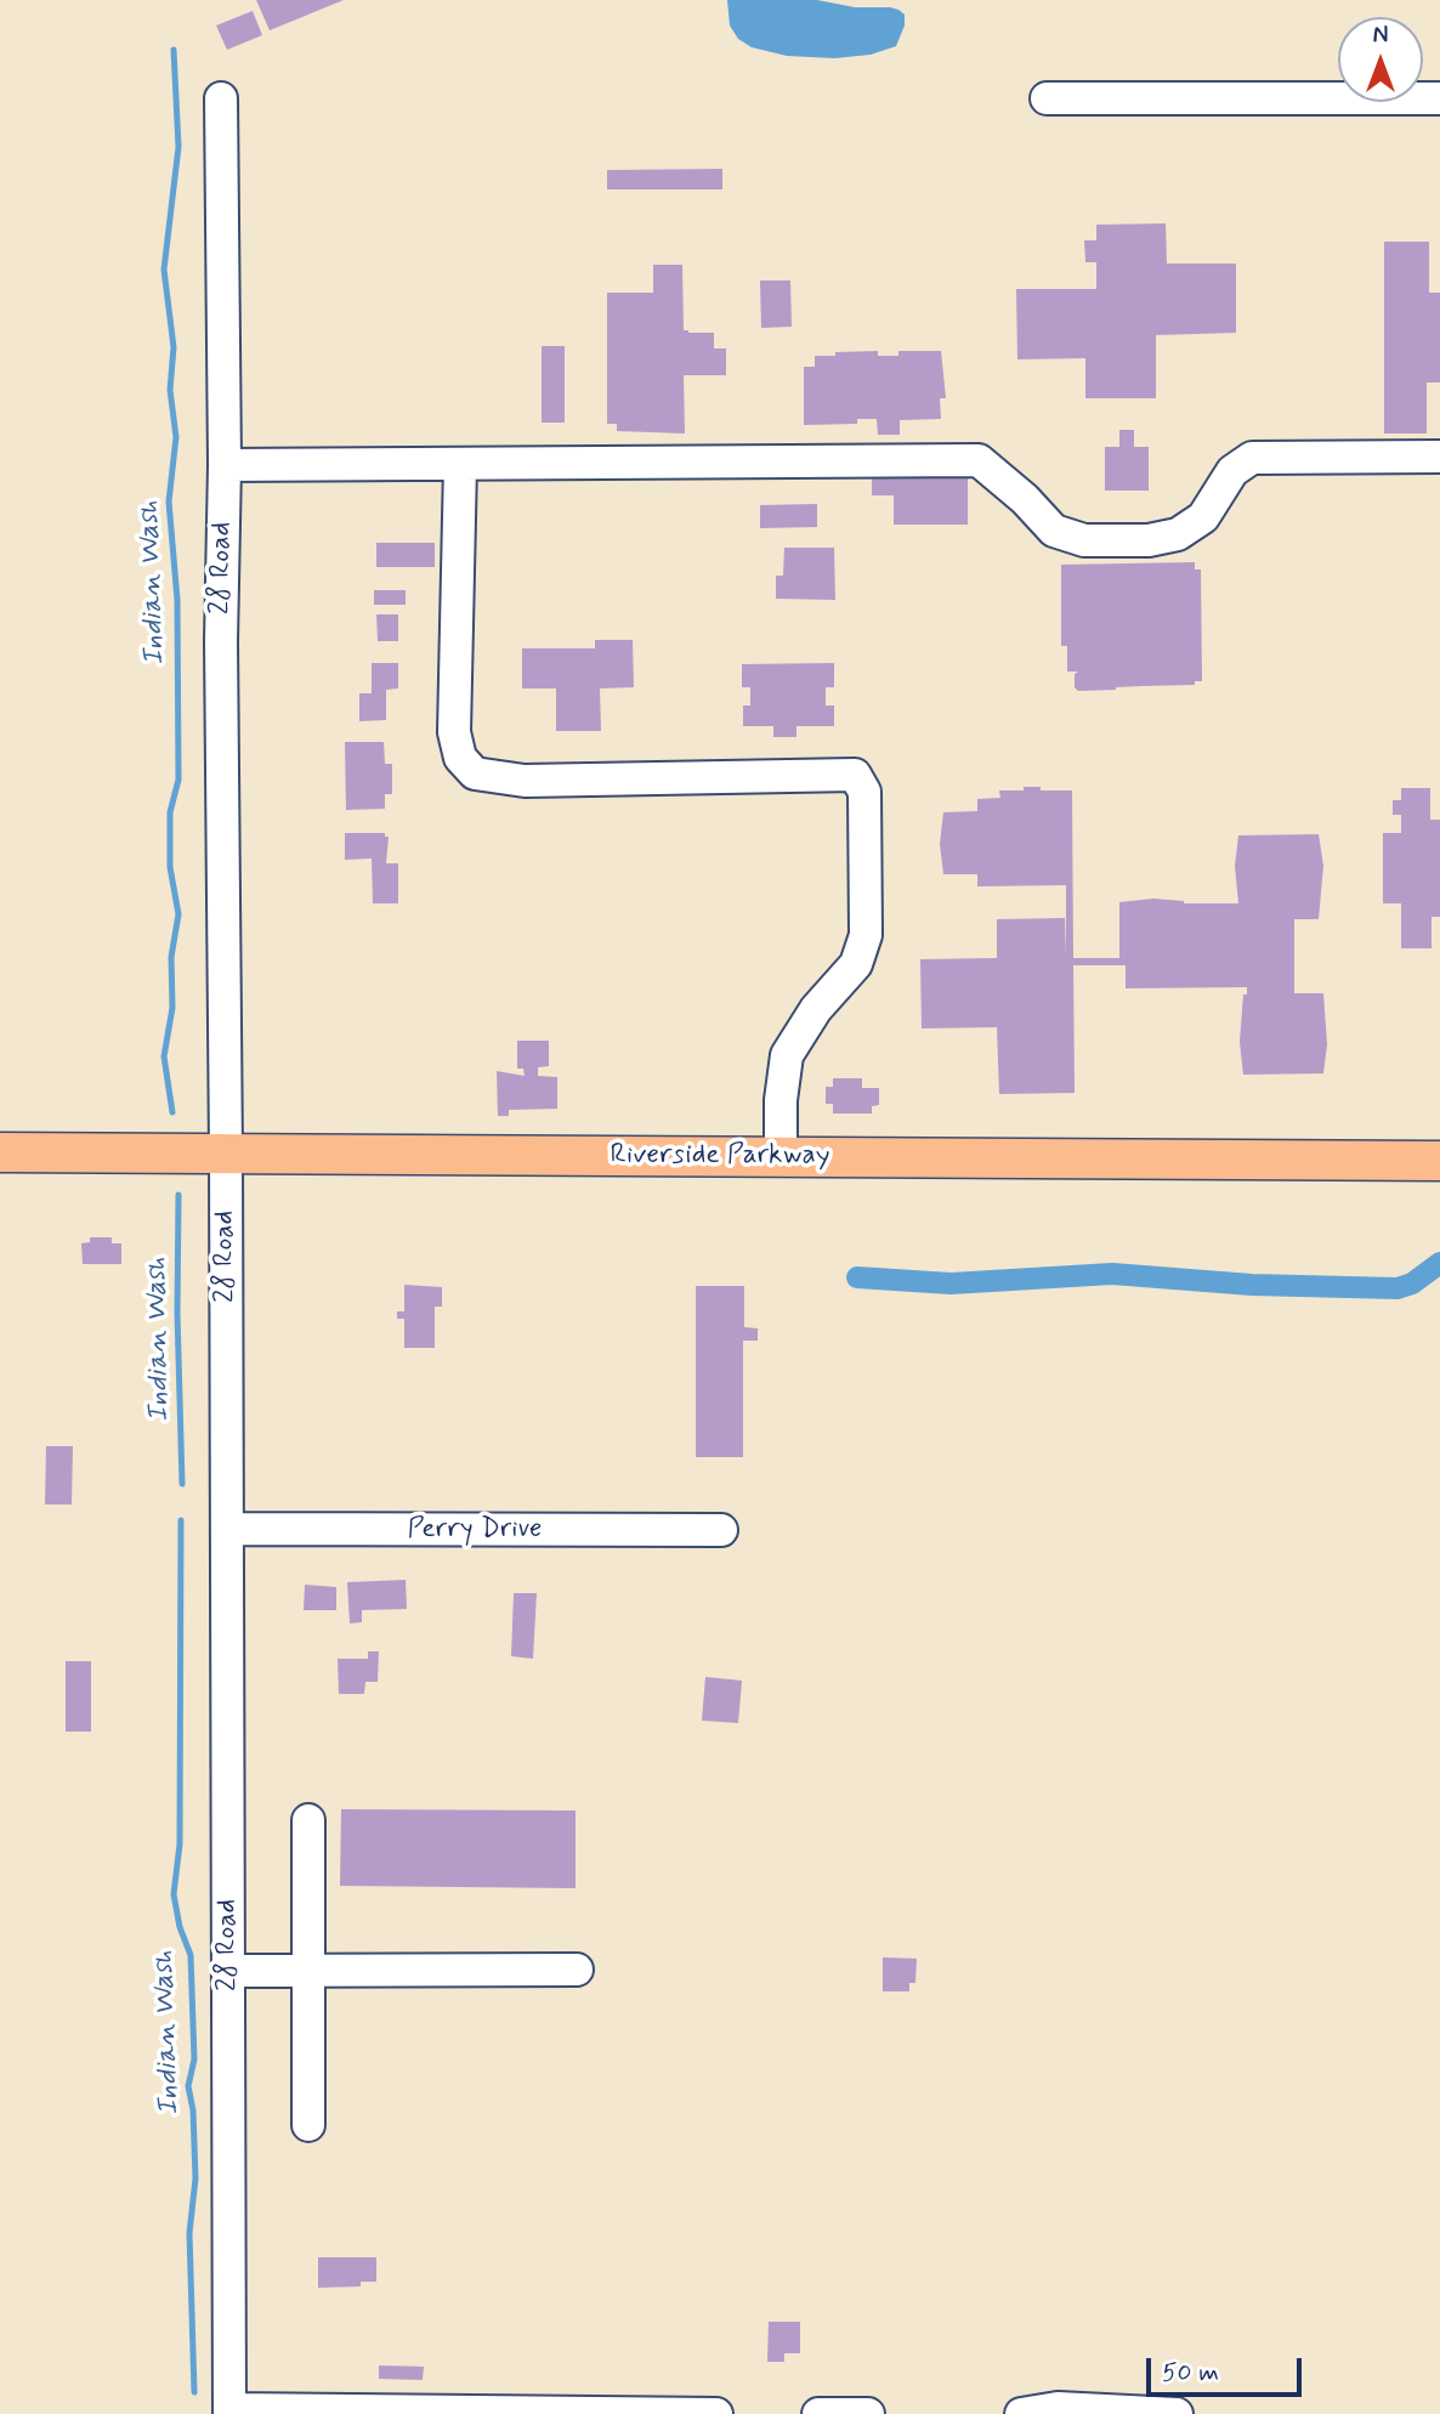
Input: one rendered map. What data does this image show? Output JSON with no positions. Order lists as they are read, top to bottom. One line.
{"streets":{"main road":["Riverside Parkway"],"street":["28 Road","Perry Drive"]},"crossings":[["28 Road","Riverside Parkway"],["28 Road","Perry Drive"]],"water":["Indian Wash"],"scale_bar":"50 m","north":"top"}
